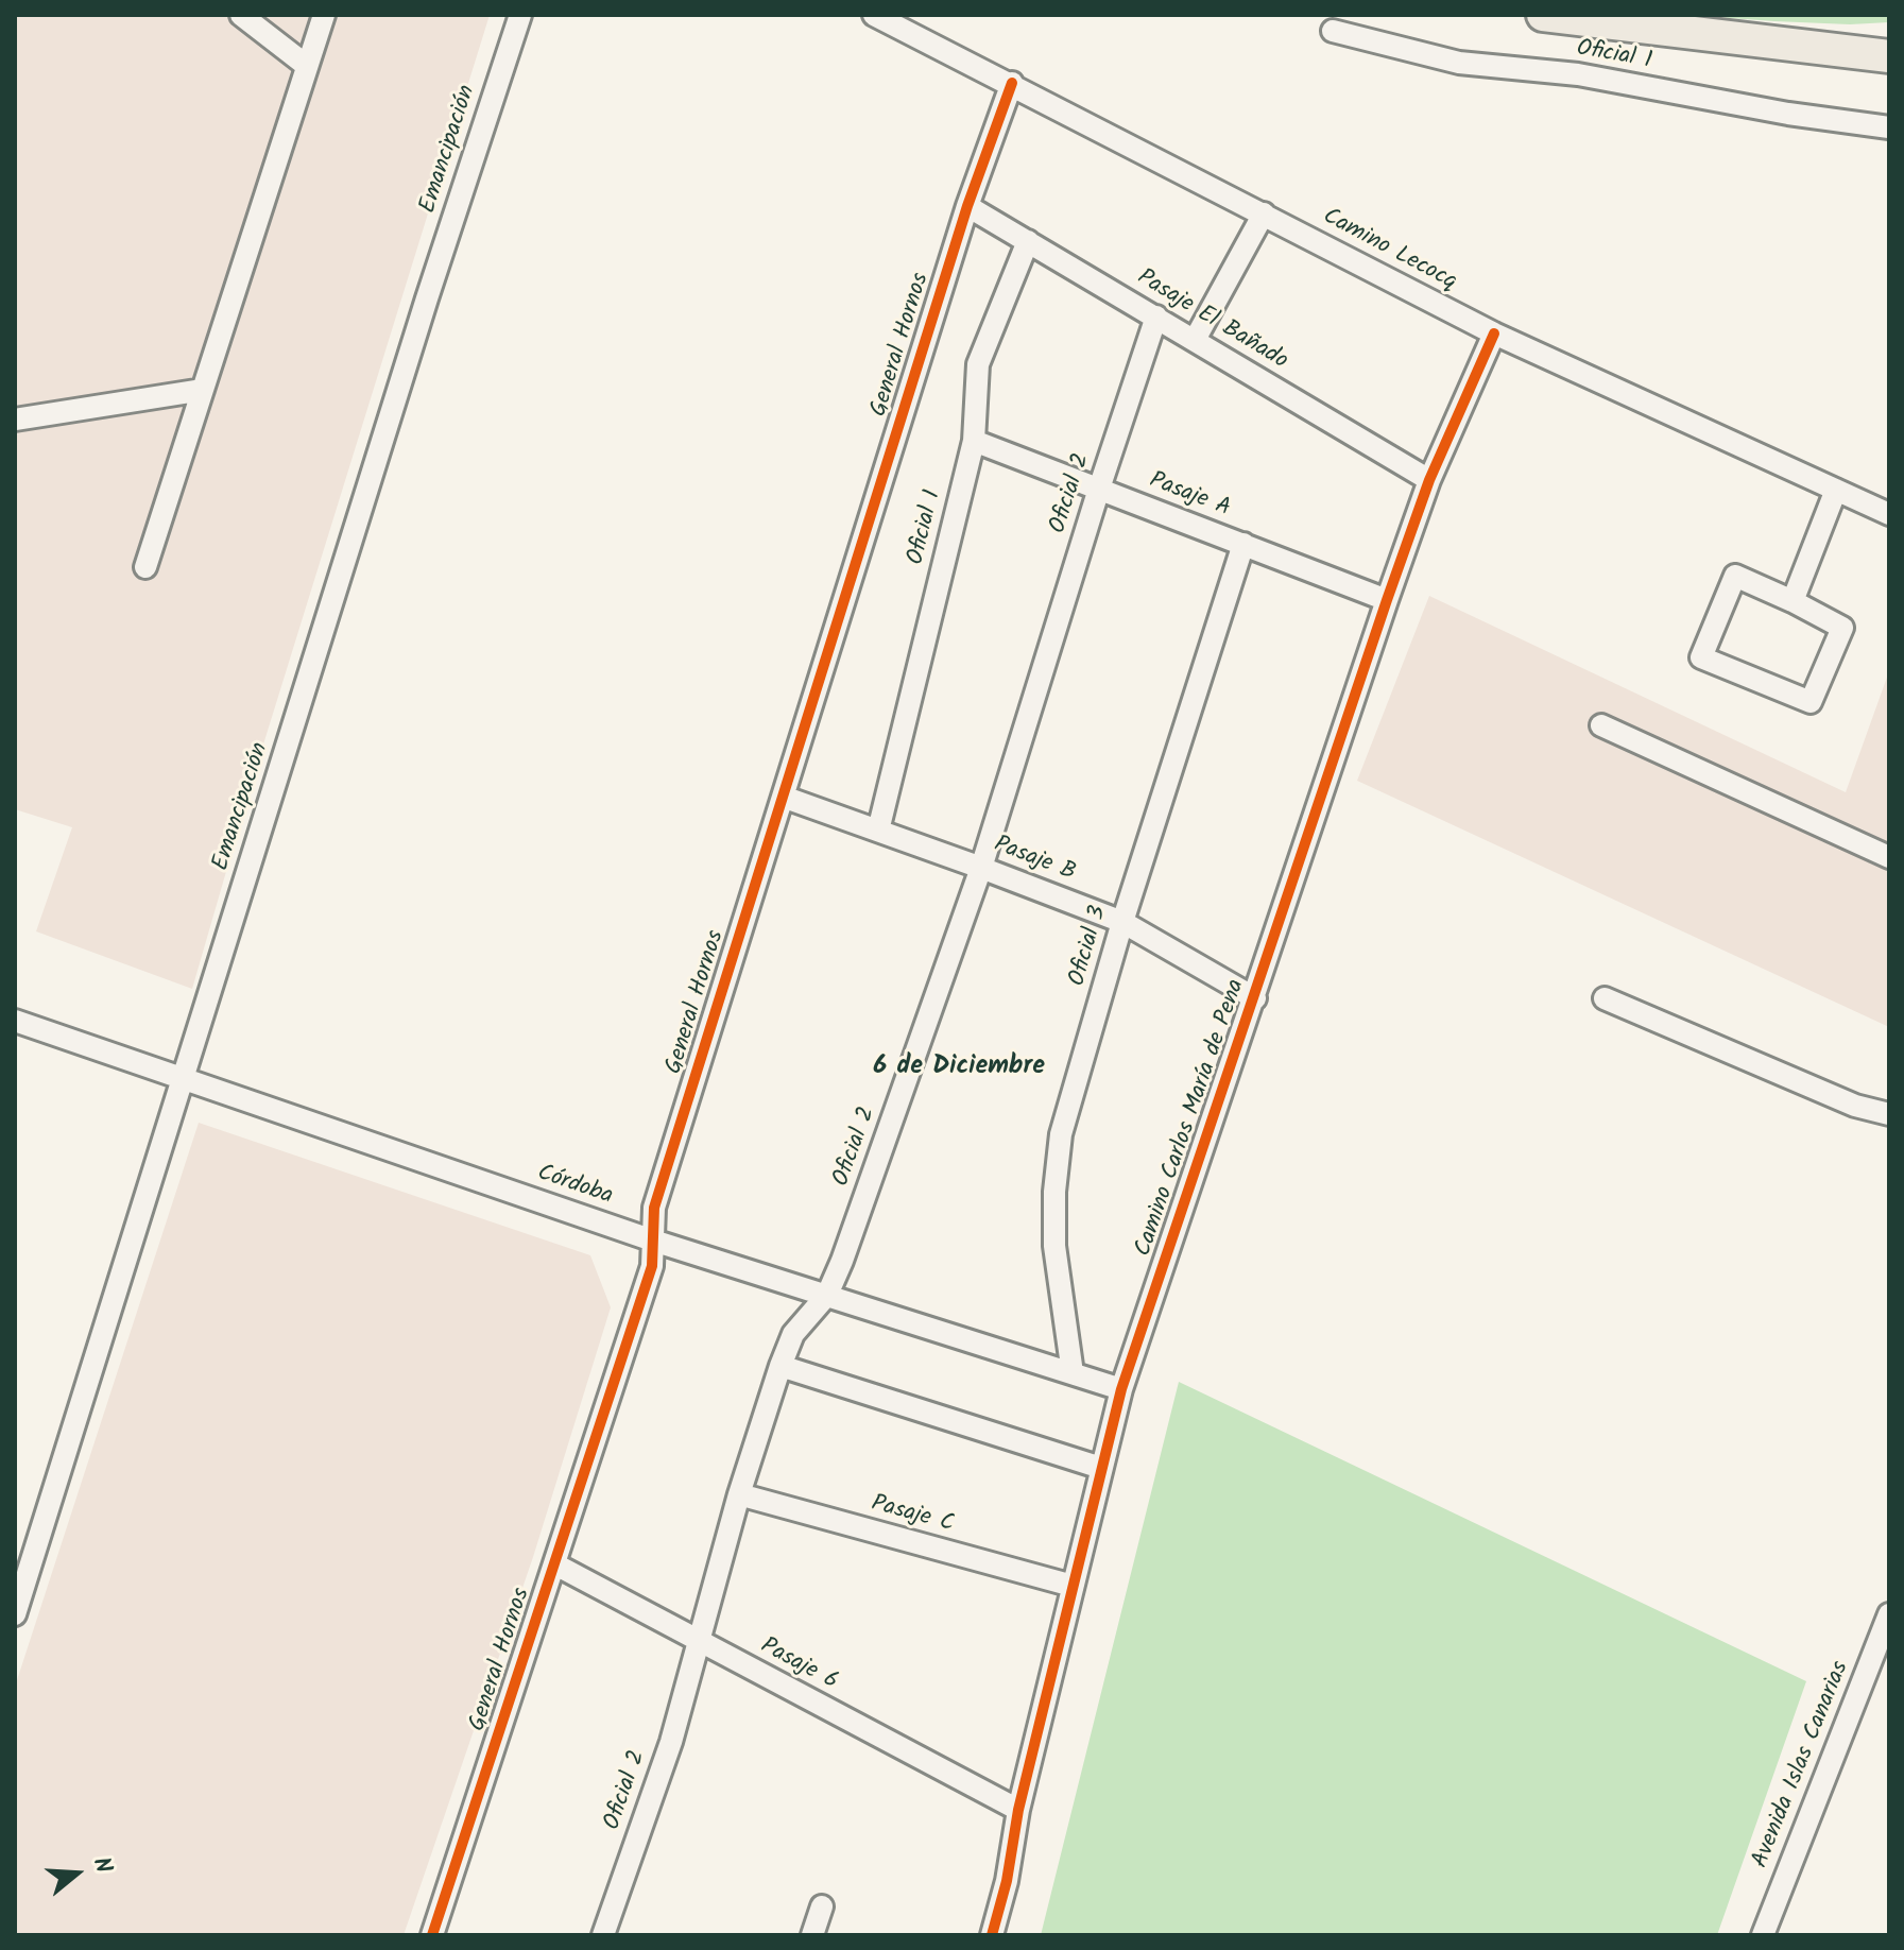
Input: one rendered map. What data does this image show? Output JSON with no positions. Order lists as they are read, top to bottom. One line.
{"streets":{"street":["Oficial 1","Emancipación","Camino Lecocq","Pasaje El Bañado","General Hornos","Oficial 2","Pasaje A","Pasaje B","Oficial 3","Camino Carlos María de Pena","Córdoba","Pasaje C","Pasaje 6","Avenida Islas Canarias"]},"crossings":[["Oficial 1","Pasaje El Bañado"],["Oficial 1","Pasaje A"],["Oficial 1","Pasaje B"],["Emancipación","Córdoba"],["Camino Lecocq","General Hornos"],["Camino Lecocq","Camino Carlos María de Pena"],["Pasaje El Bañado","General Hornos"],["Pasaje El Bañado","Oficial 2"],["Pasaje El Bañado","Camino Carlos María de Pena"],["General Hornos","Pasaje B"],["General Hornos","Córdoba"],["General Hornos","Pasaje 6"],["Oficial 2","Pasaje A"],["Oficial 2","Pasaje B"],["Oficial 2","Córdoba"],["Oficial 2","Pasaje C"],["Oficial 2","Pasaje 6"],["Pasaje A","Oficial 3"],["Pasaje A","Camino Carlos María de Pena"],["Pasaje B","Oficial 3"],["Pasaje B","Camino Carlos María de Pena"],["Oficial 3","Córdoba"],["Camino Carlos María de Pena","Córdoba"],["Camino Carlos María de Pena","Pasaje C"],["Camino Carlos María de Pena","Pasaje 6"]],"districts":["6 de Diciembre"],"north":"right"}
